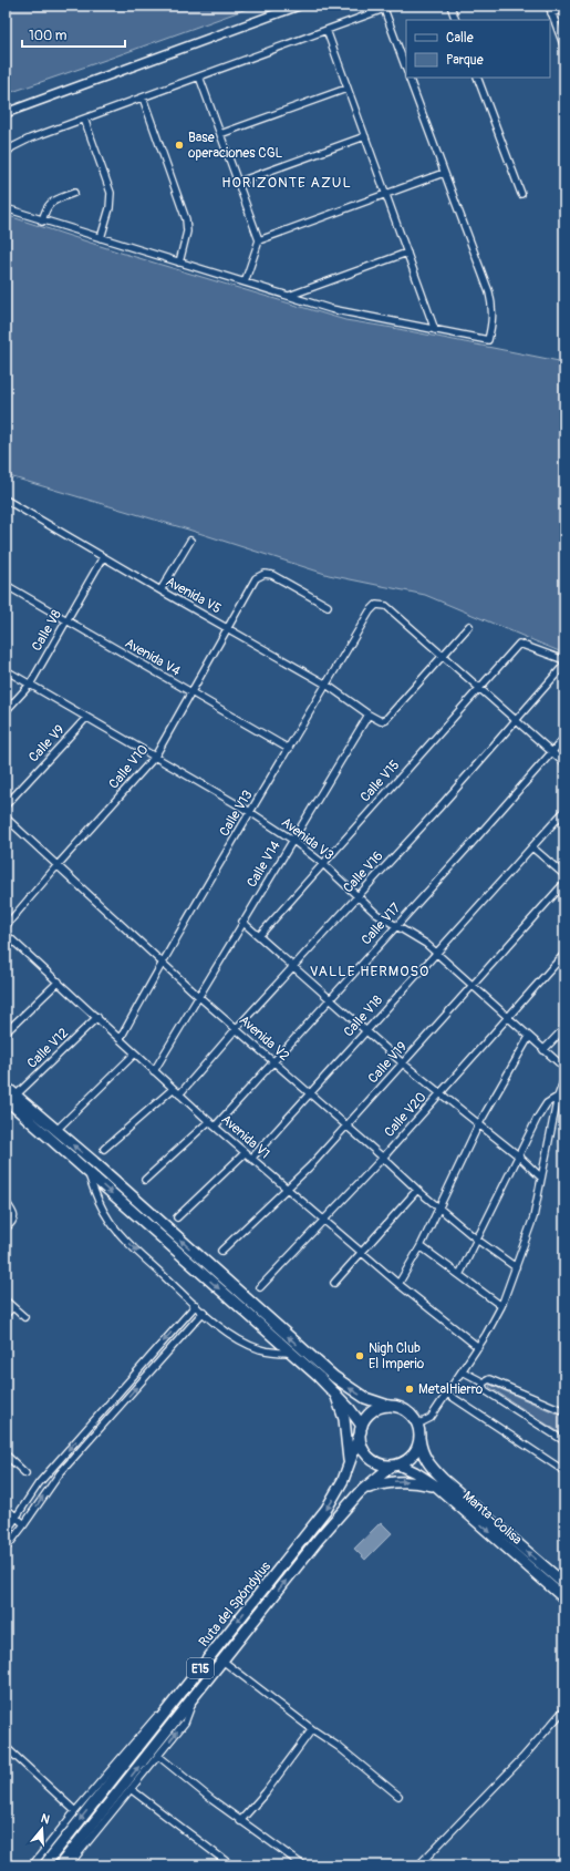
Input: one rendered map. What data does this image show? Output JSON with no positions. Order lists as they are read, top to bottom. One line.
{"streets":{"main road":["Manta-Colisa","Ruta del Spóndylus","E15"],"street":["Avenida V5","Calle V8","Avenida V4","Calle V9","Calle V10","Calle V15","Calle V13","Avenida V3","Calle V14","Calle V16","Calle V17","Calle V18","Avenida V2","Calle V12","Calle V19","Calle V20","Avenida V1"]},"crossings":[["Avenida V5","Calle V8"],["Avenida V5","Calle V10"],["Avenida V5","Calle V13"],["Avenida V5","Calle V14"],["Calle V8","Avenida V4"],["Calle V8","Avenida V3"],["Avenida V4","Calle V10"],["Avenida V4","Calle V13"],["Calle V9","Avenida V3"],["Calle V10","Avenida V3"],["Calle V10","Avenida V2"],["Calle V15","Avenida V3"],["Calle V13","Avenida V3"],["Calle V13","Avenida V2"],["Calle V13","Avenida V1"],["Avenida V3","Calle V14"],["Avenida V3","Calle V16"],["Avenida V3","Calle V17"],["Avenida V3","Calle V18"],["Avenida V3","Calle V19"],["Avenida V3","Calle V20"],["Calle V14","Avenida V2"],["Calle V14","Avenida V1"],["Calle V16","Avenida V2"],["Calle V16","Avenida V1"],["Calle V17","Avenida V2"],["Calle V17","Avenida V1"],["Calle V18","Avenida V2"],["Calle V18","Avenida V1"],["Avenida V2","Calle V19"],["Avenida V2","Calle V20"],["Calle V12","Avenida V1"],["Calle V19","Avenida V1"],["Calle V20","Avenida V1"],["Manta-Colisa","Ruta del Spóndylus"],["Manta-Colisa","E15"],["Ruta del Spóndylus","E15"]],"districts":["HORIZONTE AZUL","VALLE HERMOSO"],"places":["Base operaciones CGL","Nigh Club El Imperio","MetalHierro"],"legend":["Calle","Parque"],"scale_bar":"100 m","north":"top"}
